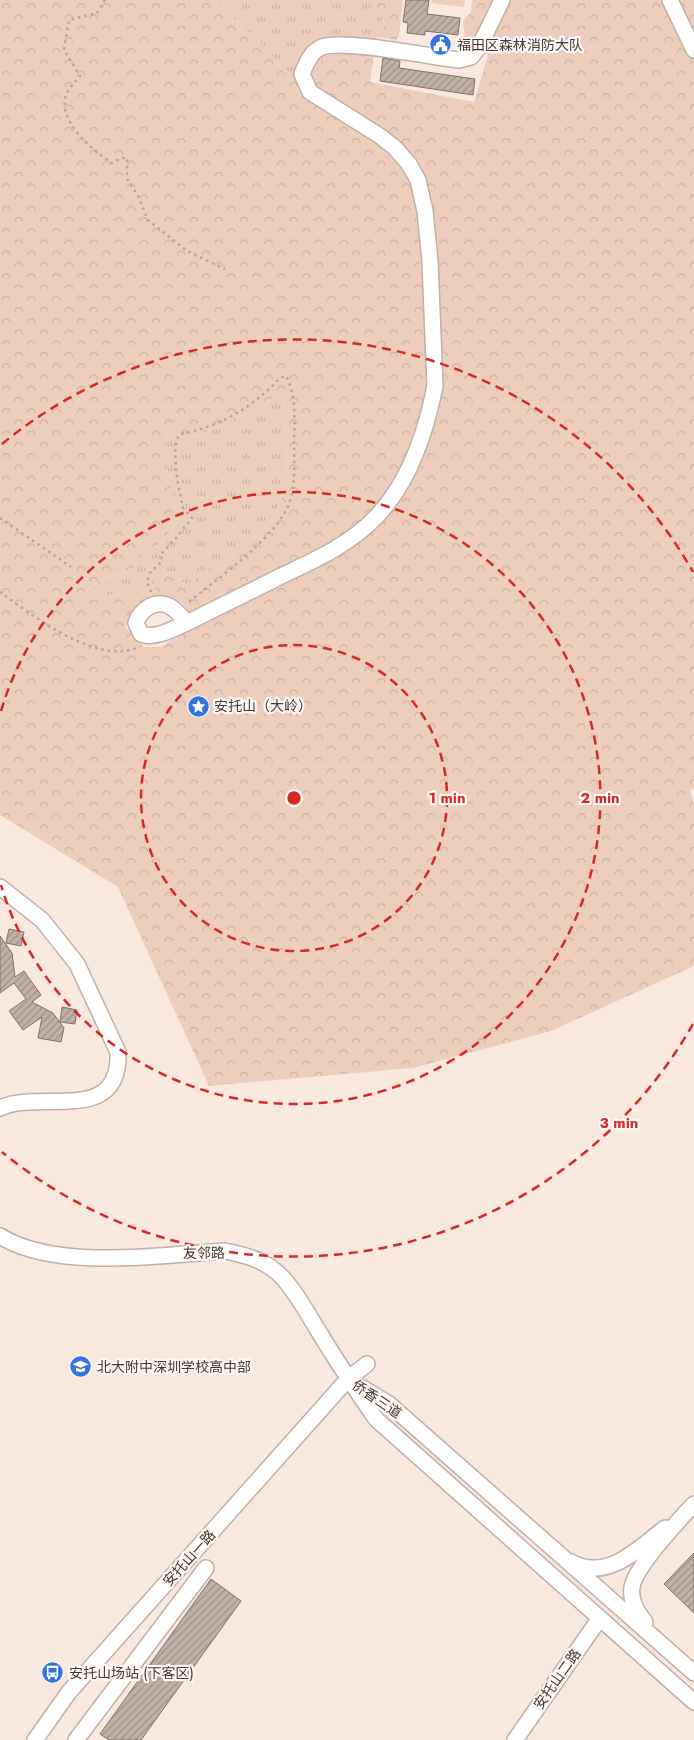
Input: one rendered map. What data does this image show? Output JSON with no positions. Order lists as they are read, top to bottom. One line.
{"streets":{"street":["友邻路","侨香三道","安托山一路","安托山二路"]},"crossings":[["友邻路","侨香三道"],["友邻路","安托山一路"],["侨香三道","安托山一路"],["侨香三道","安托山二路"]],"places":{"public building":["福田区森林消防大队"],"place":["安托山（大岭）"],"school or university":["北大附中深圳学校高中部"],"bus stop":["安托山场站 (下客区)"]},"rings":["1 min","2 min","3 min"]}
